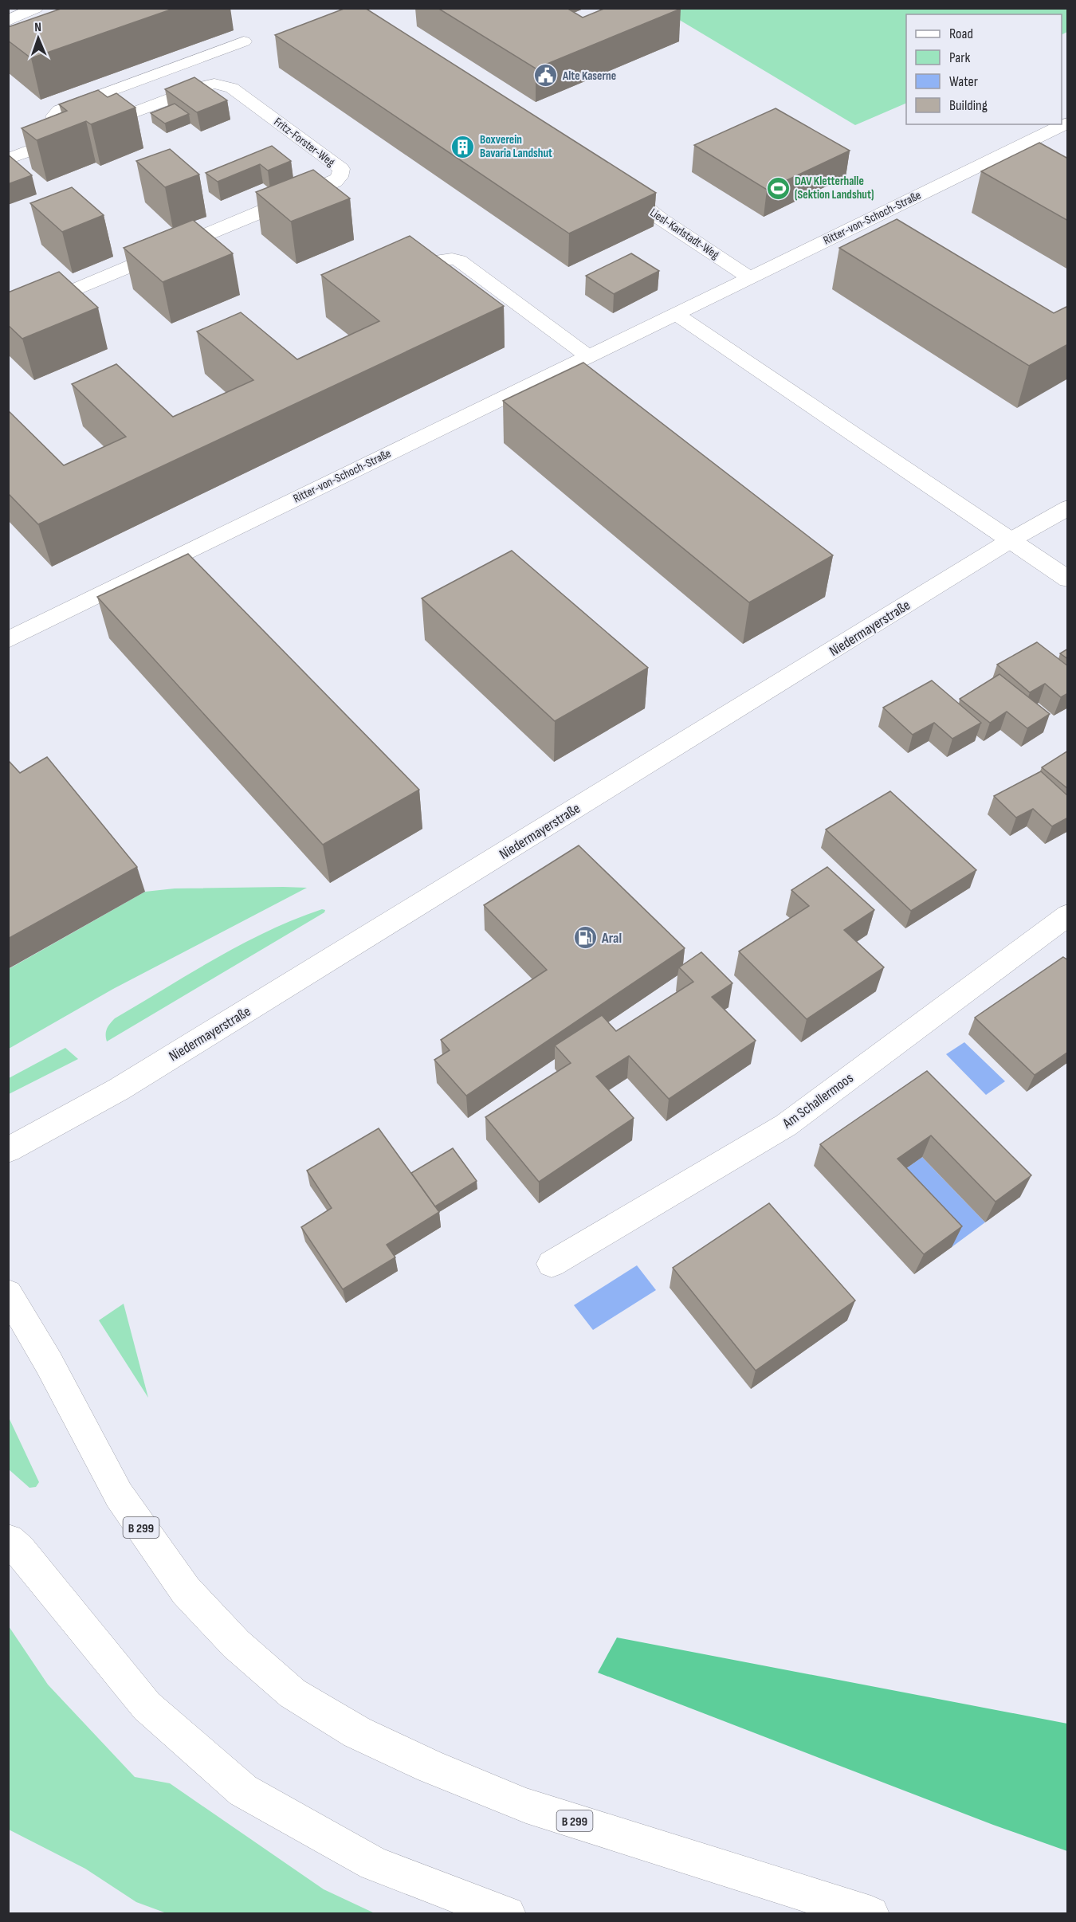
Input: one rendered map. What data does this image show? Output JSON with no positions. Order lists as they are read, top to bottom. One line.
{"streets":{"street":["Fritz-Forster-Weg","Ritter-von-Schoch-Straße","Liesl-Karlstadt-Weg","Niedermayerstraße","Am Schallermoos","B 299"]},"crossings":[["Ritter-von-Schoch-Straße","Liesl-Karlstadt-Weg"]],"places":{"public building":["Alte Kaserne"],"building":["Boxverein Bavaria Landshut"],"sports":["DAV Kletterhalle (Sektion Landshut)"],"fuel station":["Aral"]},"legend":["Road","Park","Water","Building"],"north":"top"}
